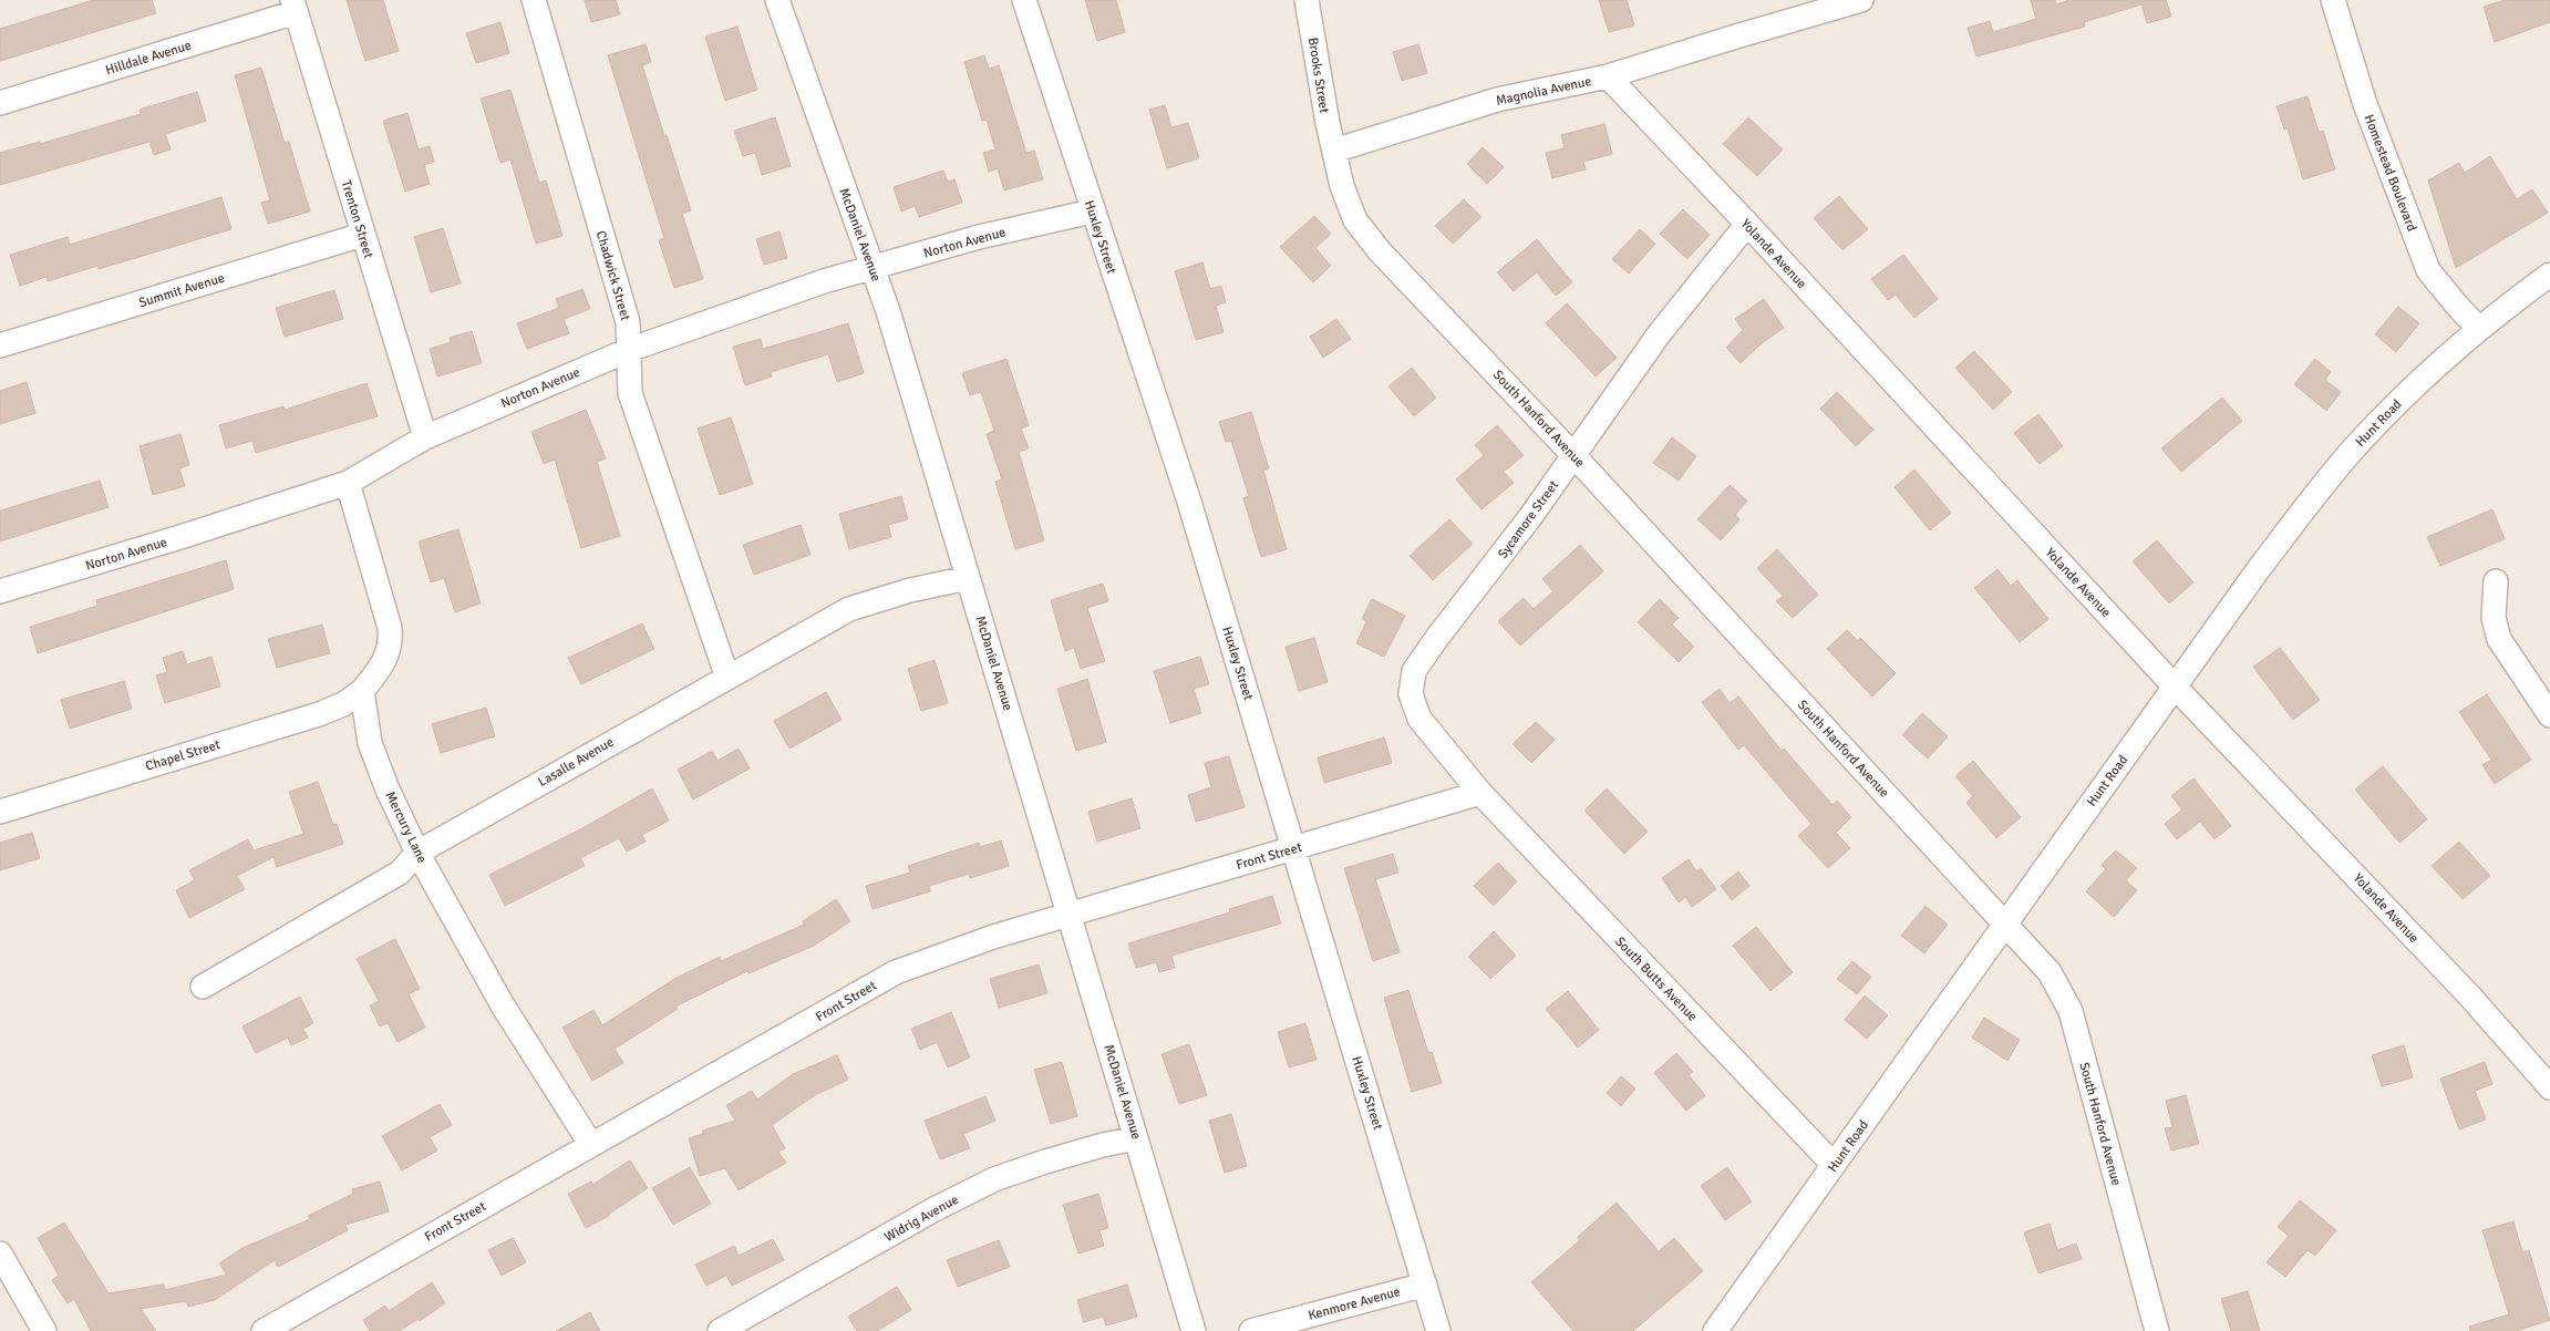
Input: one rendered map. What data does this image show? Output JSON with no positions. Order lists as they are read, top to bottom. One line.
{"streets":{"street":["Hilldale Avenue","Brooks Street","Magnolia Avenue","Homestead Boulevard","Trenton Street","McDaniel Avenue","Huxley Street","Norton Avenue","Yolande Avenue","Chadwick Street","Summit Avenue","South Hanford Avenue","Hunt Road","Sycamore Street","Chapel Street","Lasalle Avenue","Mercury Lane","Front Street","South Butts Avenue","Widrig Avenue","Kenmore Avenue"]},"crossings":[["Hilldale Avenue","Trenton Street"],["Brooks Street","Magnolia Avenue"],["Brooks Street","South Hanford Avenue"],["Magnolia Avenue","Yolande Avenue"],["Magnolia Avenue","South Hanford Avenue"],["Homestead Boulevard","Hunt Road"],["Trenton Street","Norton Avenue"],["Trenton Street","Summit Avenue"],["McDaniel Avenue","Norton Avenue"],["McDaniel Avenue","Lasalle Avenue"],["McDaniel Avenue","Front Street"],["McDaniel Avenue","Widrig Avenue"],["Huxley Street","Norton Avenue"],["Huxley Street","Front Street"],["Huxley Street","Kenmore Avenue"],["Norton Avenue","Chadwick Street"],["Yolande Avenue","Hunt Road"],["Yolande Avenue","Sycamore Street"],["Chadwick Street","Lasalle Avenue"],["South Hanford Avenue","Hunt Road"],["South Hanford Avenue","Sycamore Street"],["Hunt Road","South Butts Avenue"],["Sycamore Street","Front Street"],["Sycamore Street","South Butts Avenue"],["Chapel Street","Mercury Lane"],["Lasalle Avenue","Mercury Lane"],["Mercury Lane","Front Street"],["Front Street","South Butts Avenue"]]}
